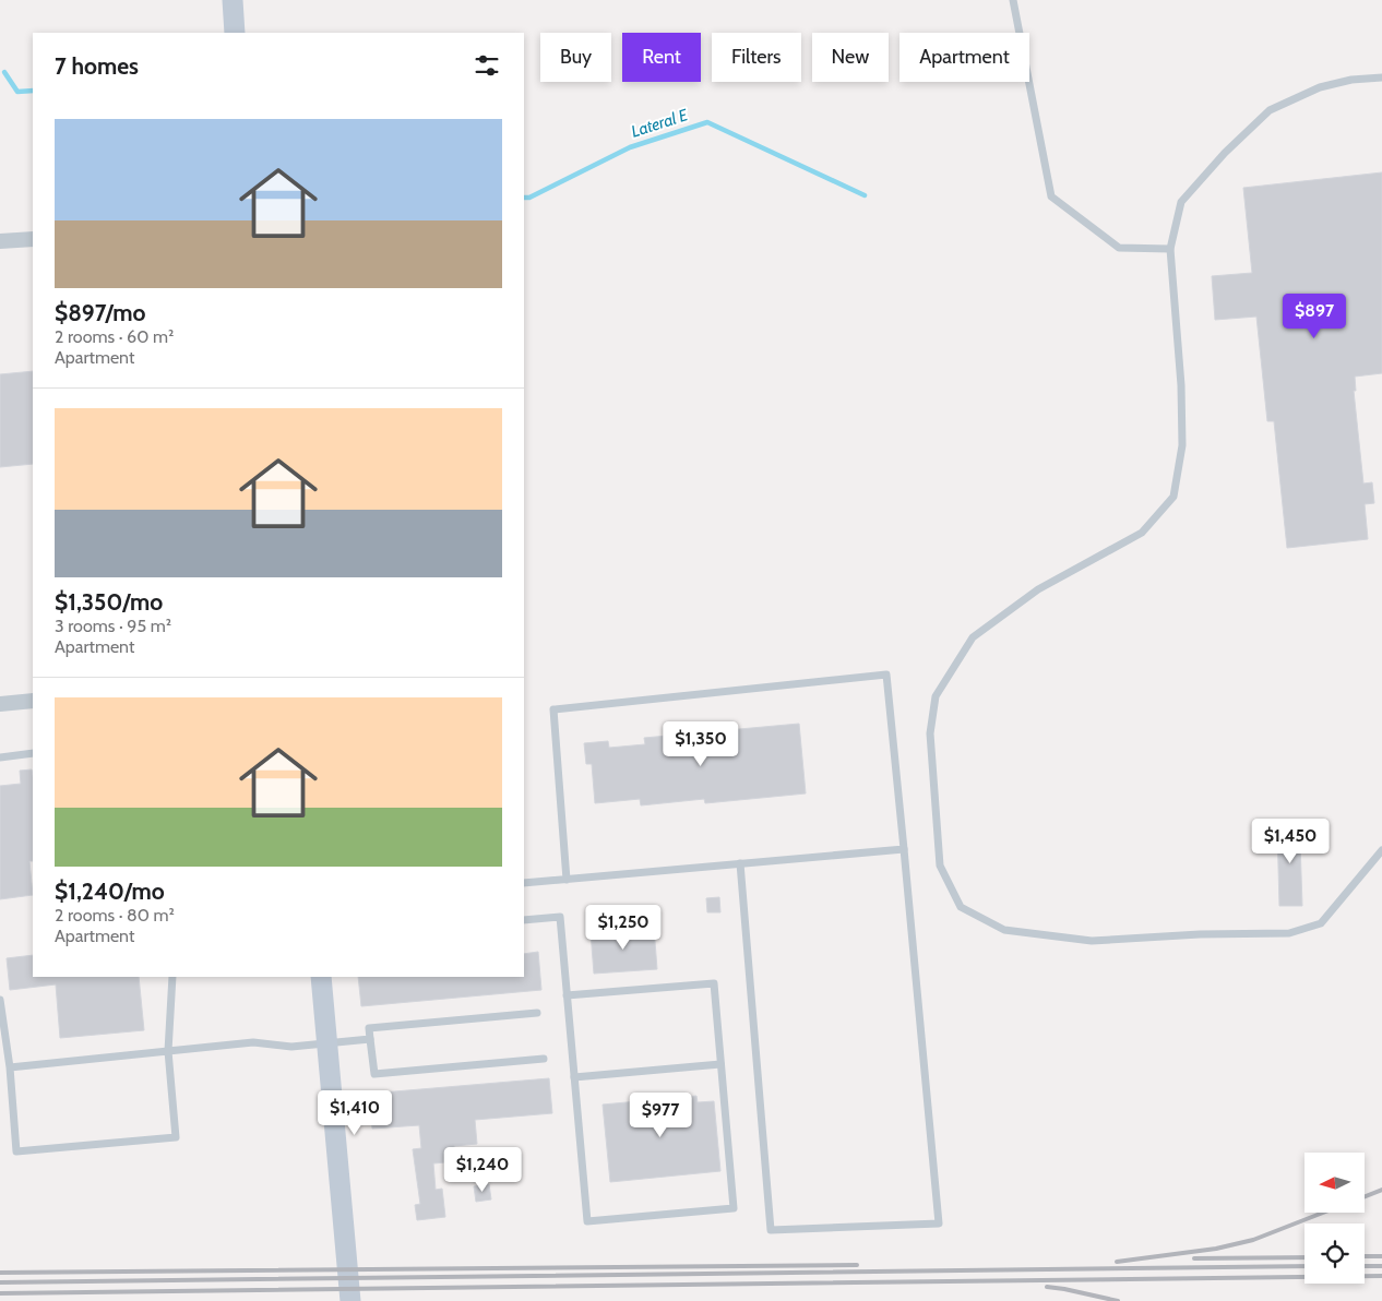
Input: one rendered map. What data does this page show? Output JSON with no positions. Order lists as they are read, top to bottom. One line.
{"water":["Lateral E"],"north":"left","page":{"chip":["Buy","Rent","Filters","New","Apartment"],"heading":"7 homes","list":[{"name":"$897/mo","note":"2 rooms · 60 m² · Apartment"},{"name":"$1,350/mo","note":"3 rooms · 95 m² · Apartment"},{"name":"$1,240/mo","note":"2 rooms · 80 m² · Apartment"}],"price":["$897","$1,350","$1,450","$1,250","$1,410","$977","$1,240"]}}
